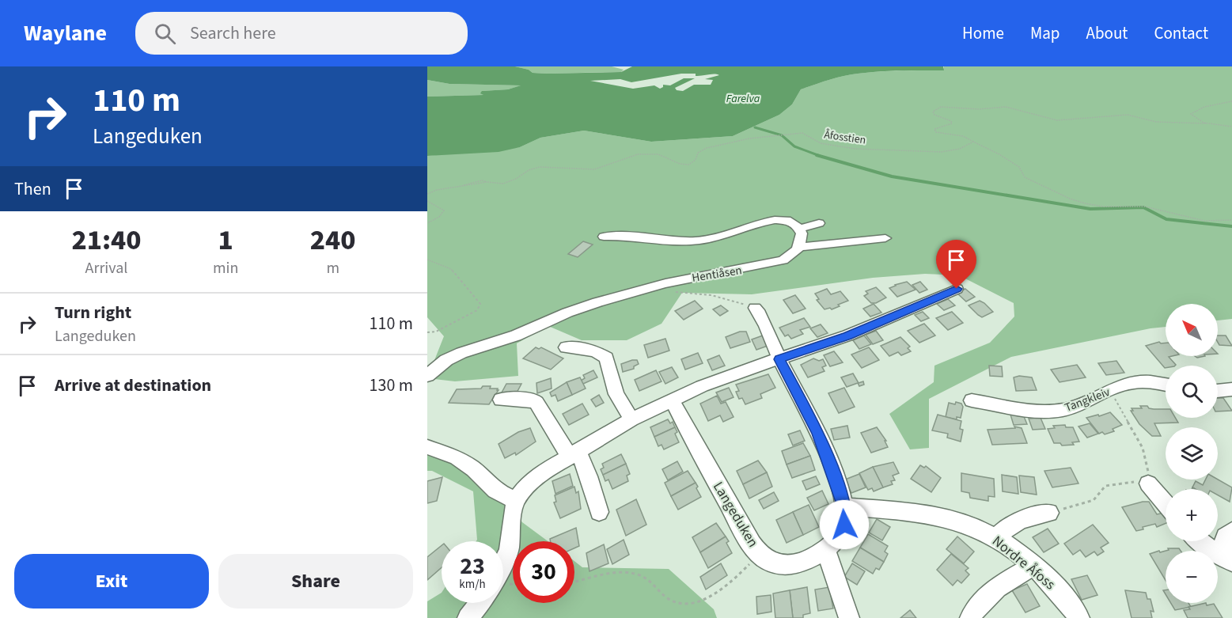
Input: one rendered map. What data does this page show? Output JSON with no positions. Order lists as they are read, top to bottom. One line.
{"streets":{"street":["Hentiåsen","Tangkleiv","Langeduken","Nordre Åfoss"],"path":["Åfosstien"]},"crossings":[["Langeduken","Nordre Åfoss"]],"water":["Farelva"],"north":"top left","page":{"header":"Waylane","search":"Search here","nav":["Home","Map","About","Contact"],"turn":["110 m","Langeduken"],"then":"Then","eta":["21:40","Arrival","1","min","240","m"],"list":[{"name":"Turn right","note":"Langeduken","value":"110 m"},{"name":"Arrive at destination","value":"130 m"}],"map_buttons":["+","−"],"speed":"23 km/h","limit":"30","buttons":["Exit","Share"]}}
